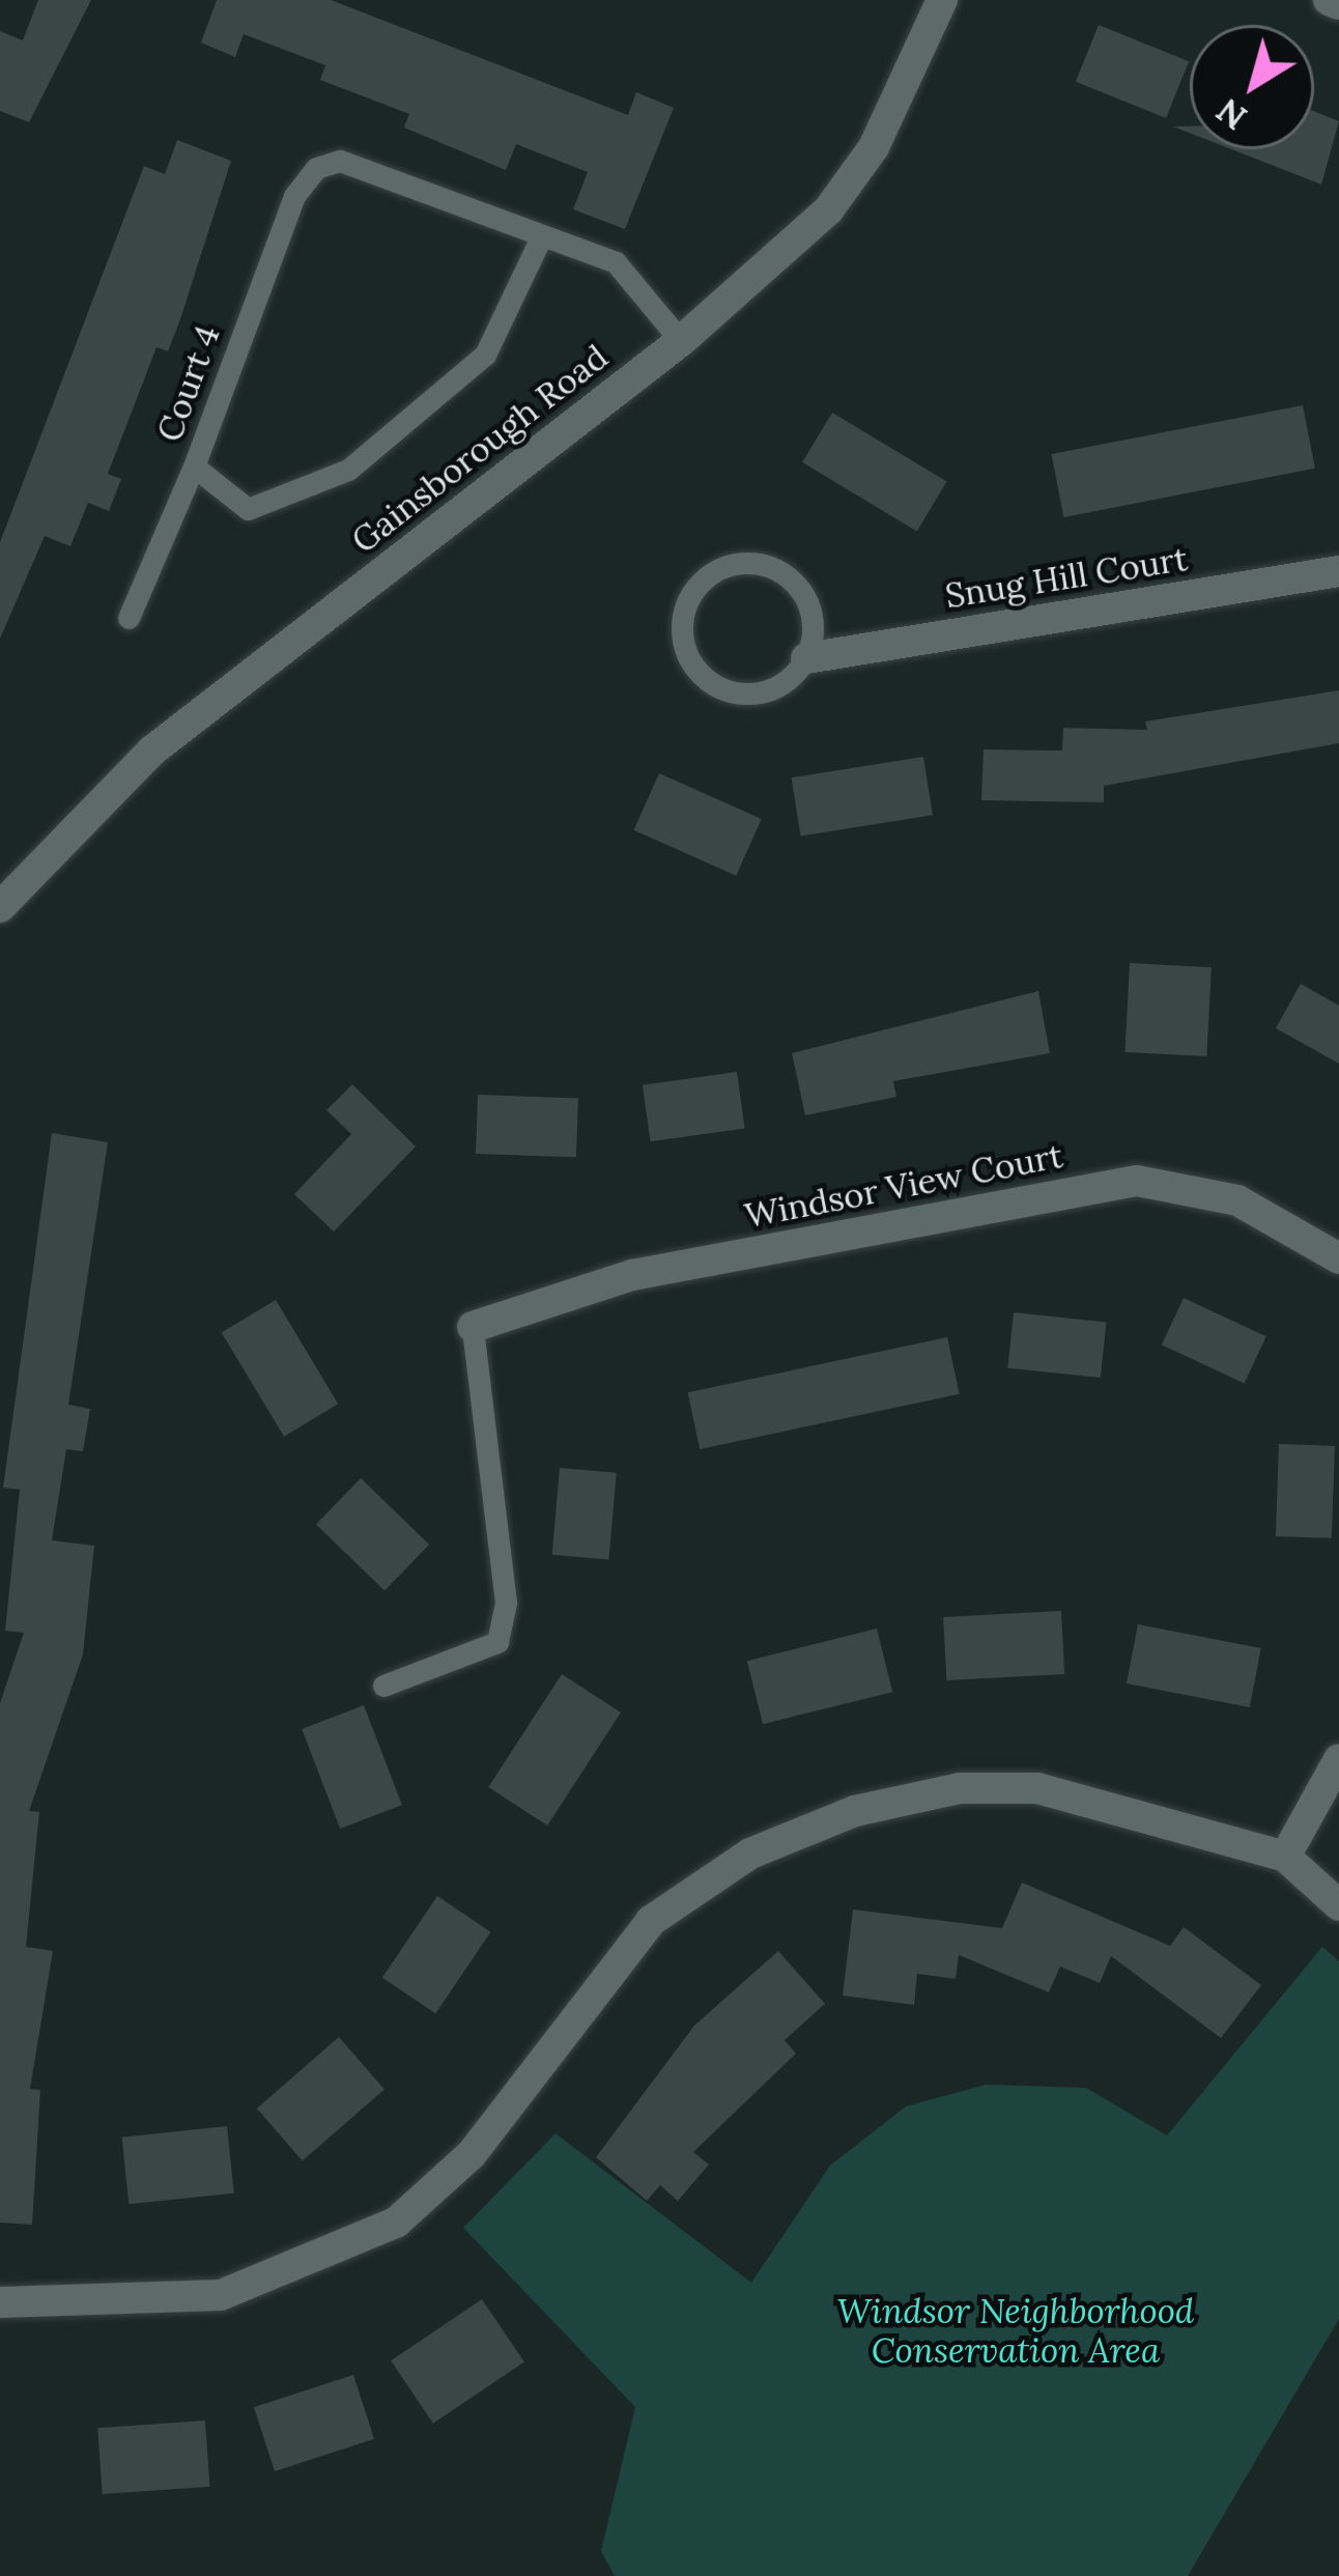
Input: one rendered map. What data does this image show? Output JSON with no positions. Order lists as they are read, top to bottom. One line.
{"streets":{"street":["Gainsborough Road","Snug Hill Court","Windsor View Court"],"lane":["Court 4"]},"crossings":[["Court 4","Gainsborough Road"]],"parks":["Windsor Neighborhood Conservation Area"],"north":"bottom left"}
